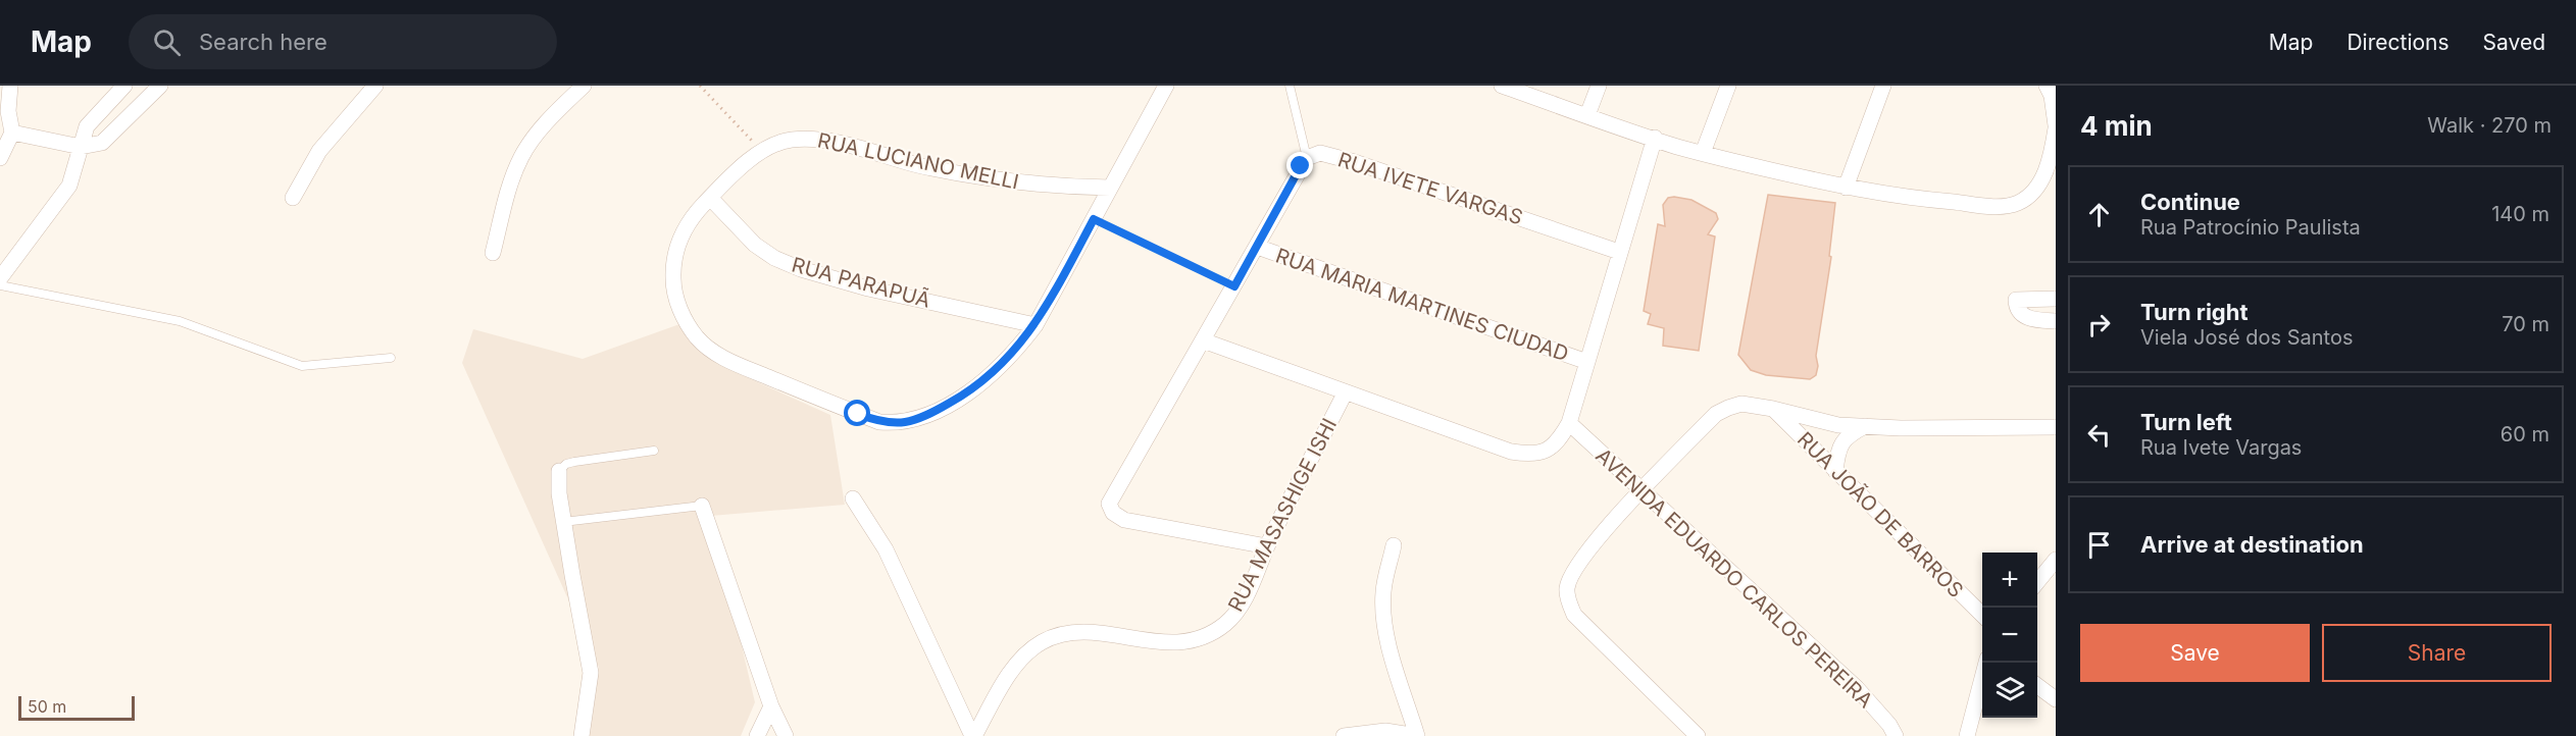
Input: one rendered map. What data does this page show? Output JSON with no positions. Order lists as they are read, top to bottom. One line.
{"streets":{"street":["RUA LUCIANO MELLI","RUA IVETE VARGAS","RUA PARAPUÃ","RUA MARIA MARTINES CIUDAD","RUA MASASHIGE ISHI","RUA JOÃO DE BARROS","AVENIDA EDUARDO CARLOS PEREIRA"]},"crossings":[["RUA LUCIANO MELLI","RUA PARAPUÃ"]],"scale_bar":"50 m","page":{"header":"Map","search":"Search here","nav":["Map","Directions","Saved"],"heading":["4 min","Walk · 270 m"],"list":[["Continue","Rua Patrocínio Paulista","140 m"],["Turn right","Viela José dos Santos","70 m"],["Turn left","Rua Ivete Vargas","60 m"],"Arrive at destination"],"map_buttons":["+","−"],"buttons":["Save","Share"],"scale":"50 m"}}
